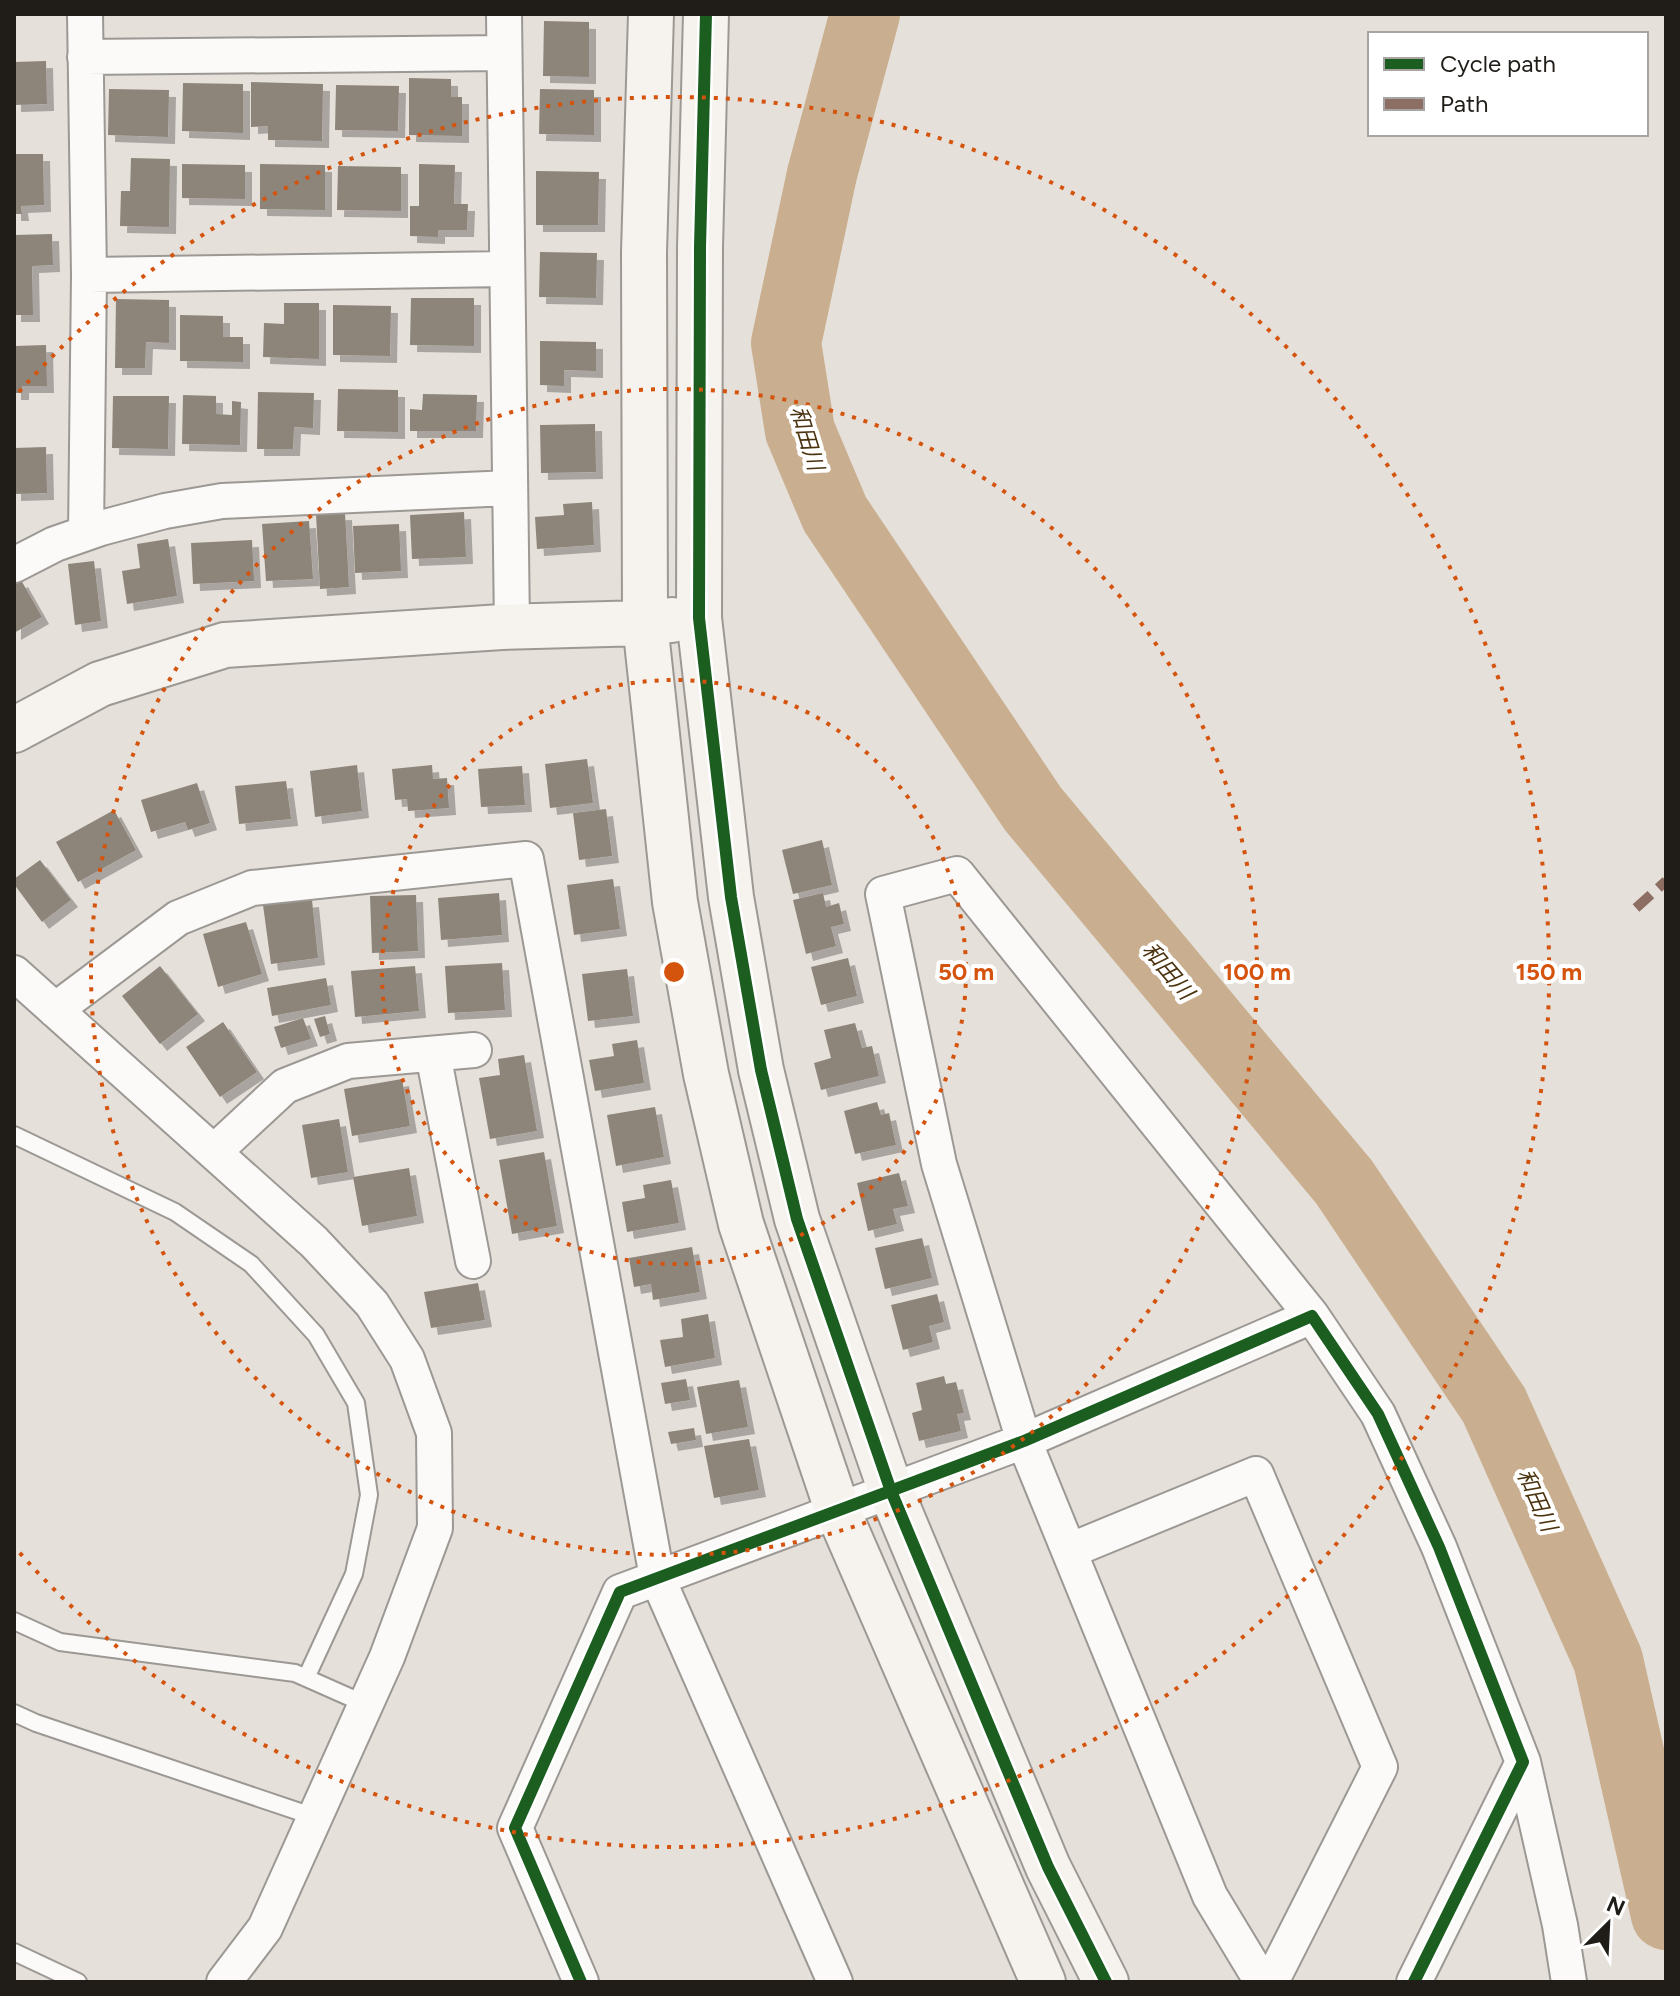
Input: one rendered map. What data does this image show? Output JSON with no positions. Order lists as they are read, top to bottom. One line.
{"water":["和田川"],"legend":["Cycle path","Path"],"north":"top right","rings":["50 m","100 m","150 m"]}
